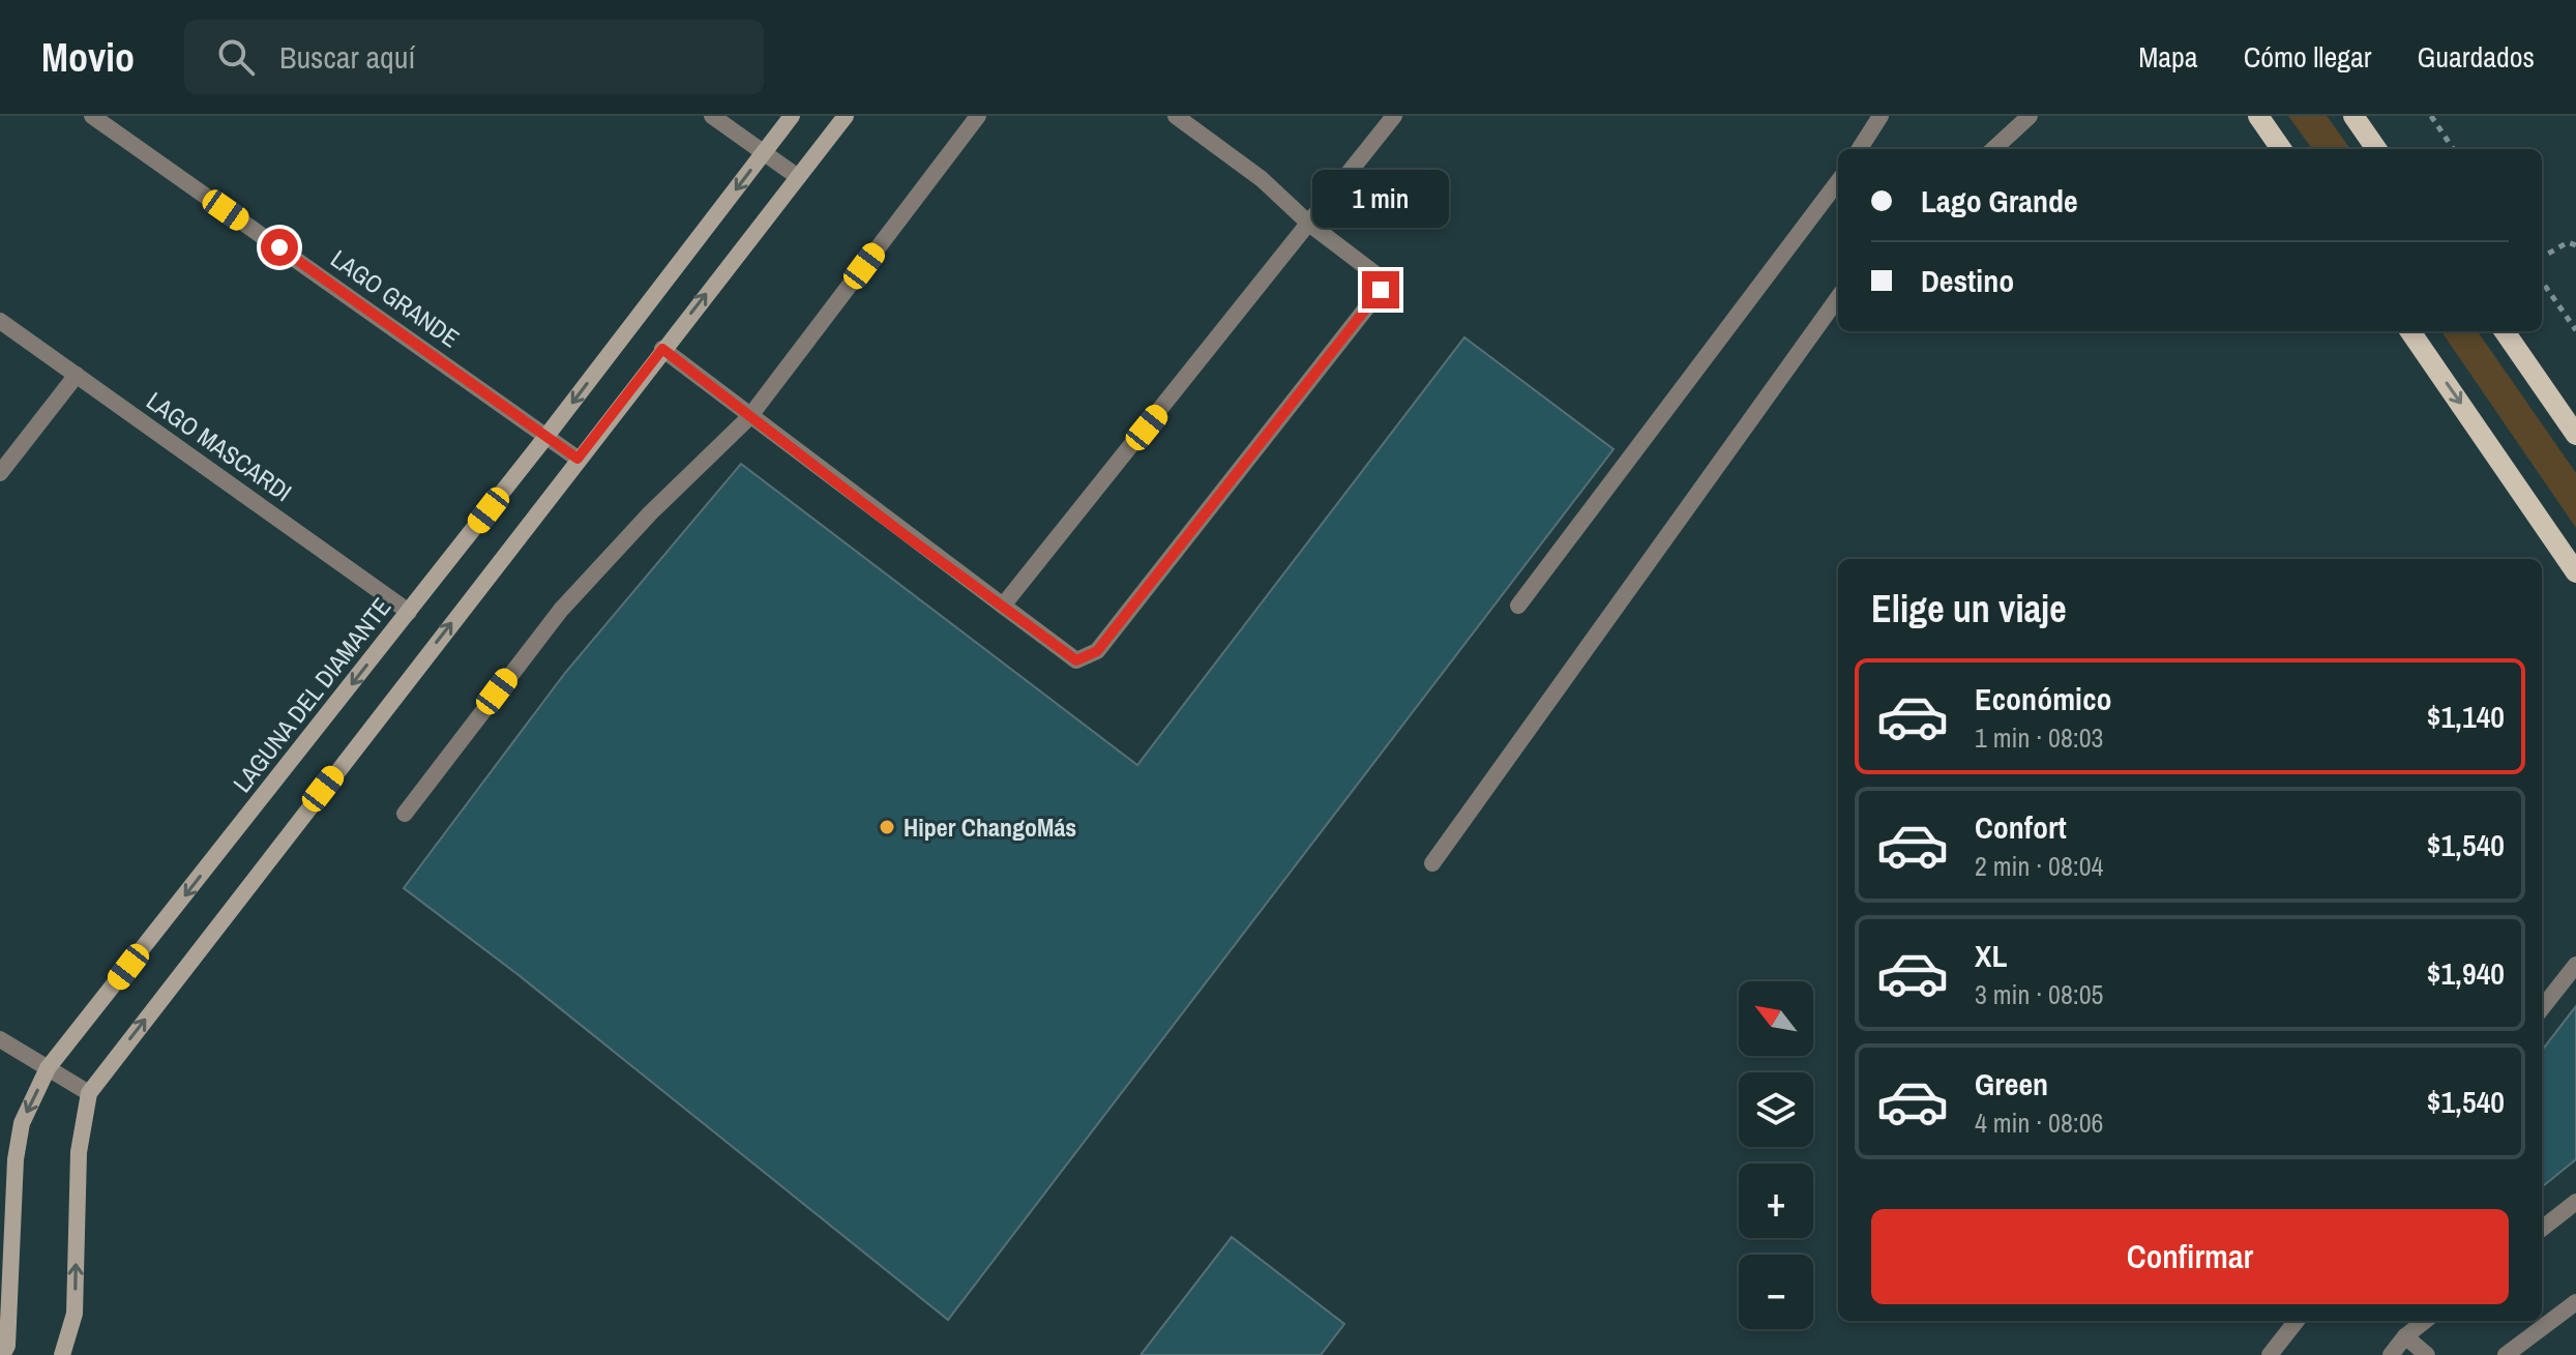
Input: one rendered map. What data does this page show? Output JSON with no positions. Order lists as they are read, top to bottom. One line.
{"streets":{"street":["LAGO GRANDE","LAGO MASCARDI","LAGUNA DEL DIAMANTE"]},"crossings":[["LAGO GRANDE","LAGUNA DEL DIAMANTE"],["LAGO MASCARDI","LAGUNA DEL DIAMANTE"]],"places":["Hiper ChangoMás"],"north":"top left","page":{"header":"Movio","search":"Buscar aquí","nav":["Mapa","Cómo llegar","Guardados"],"banner":["Lago Grande","Destino"],"bubble":"1 min","heading":"Elige un viaje","list":[{"name":"Económico","note":"1 min · 08:03","value":"$1,140"},{"name":"Confort","note":"2 min · 08:04","value":"$1,540"},{"name":"XL","note":"3 min · 08:05","value":"$1,940"},{"name":"Green","note":"4 min · 08:06","value":"$1,540"}],"map_buttons":["+","−"],"buttons":"Confirmar"}}
